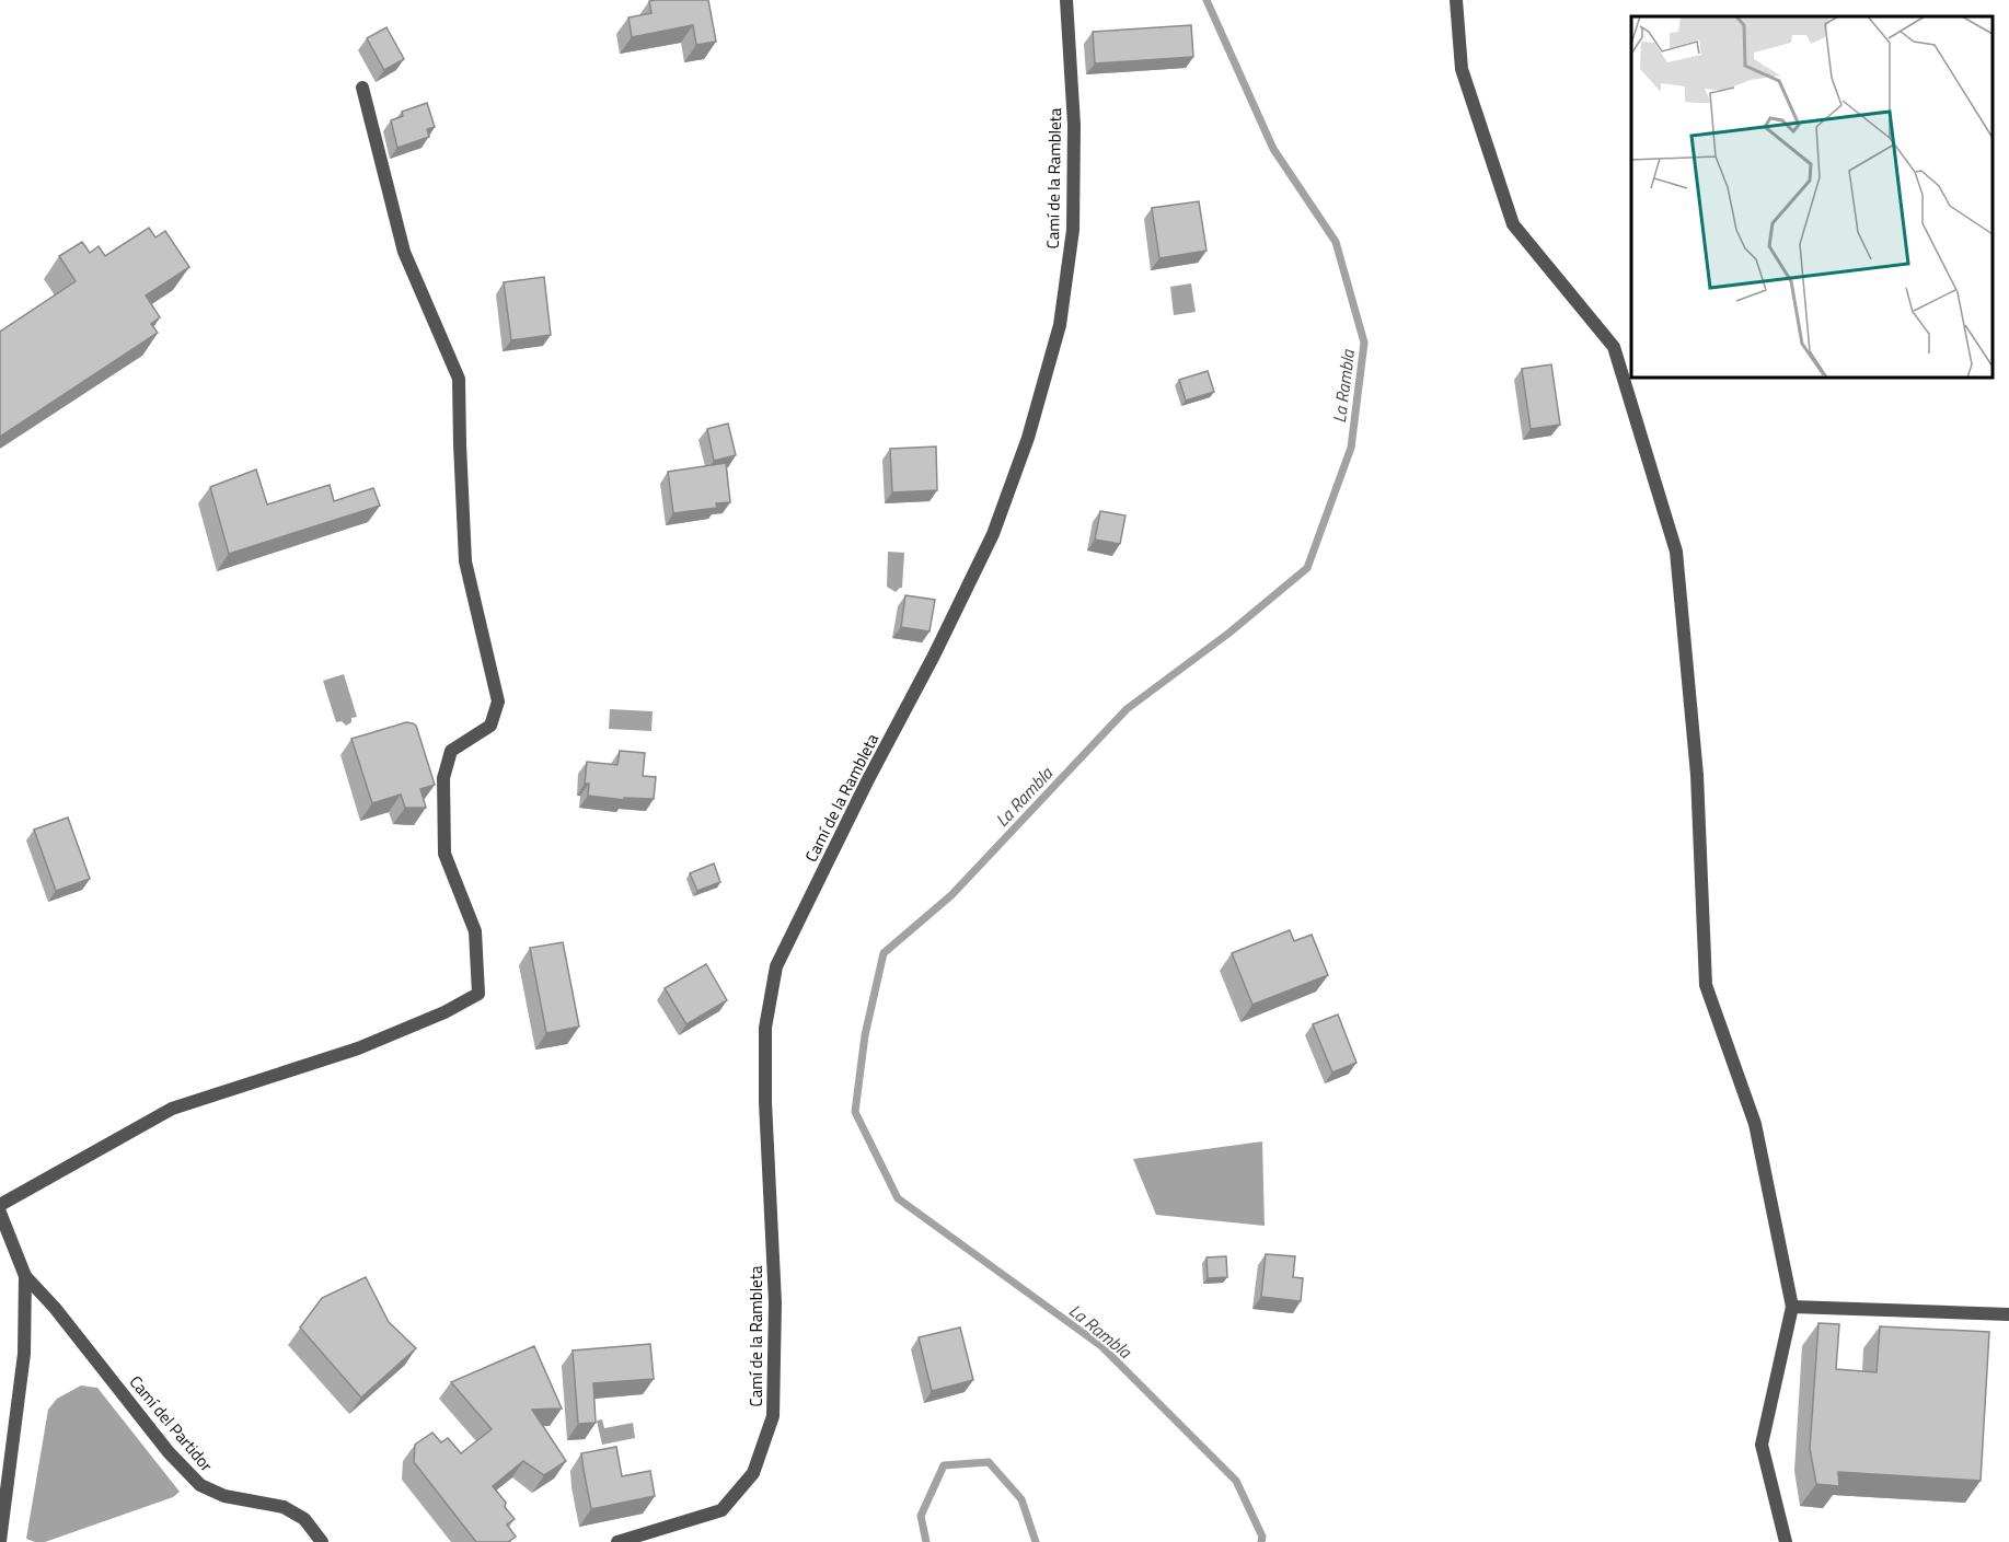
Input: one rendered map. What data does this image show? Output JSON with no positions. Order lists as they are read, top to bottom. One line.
{"streets":{"street":["Camí de la Rambleta","Camí del Partidor"]},"water":["La Rambla"]}
